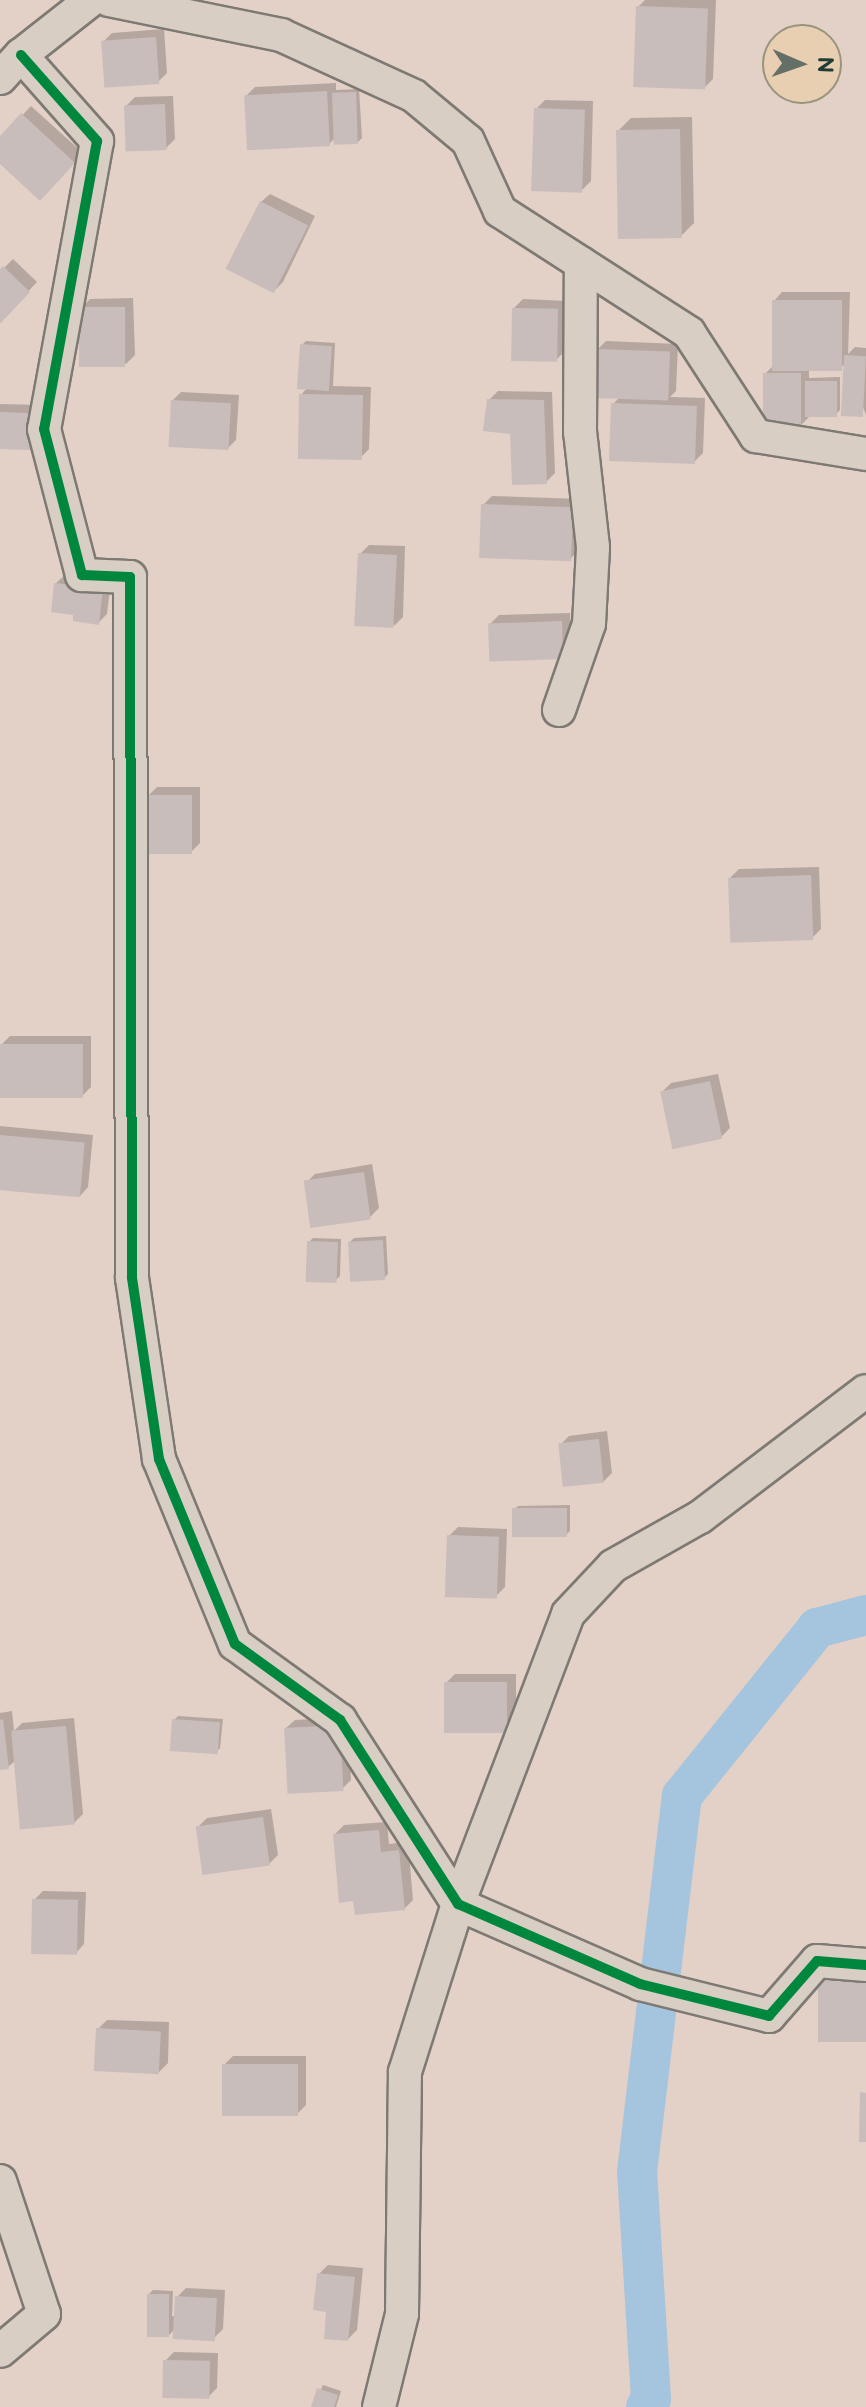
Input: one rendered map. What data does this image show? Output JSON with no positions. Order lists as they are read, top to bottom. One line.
{"north":"right"}
